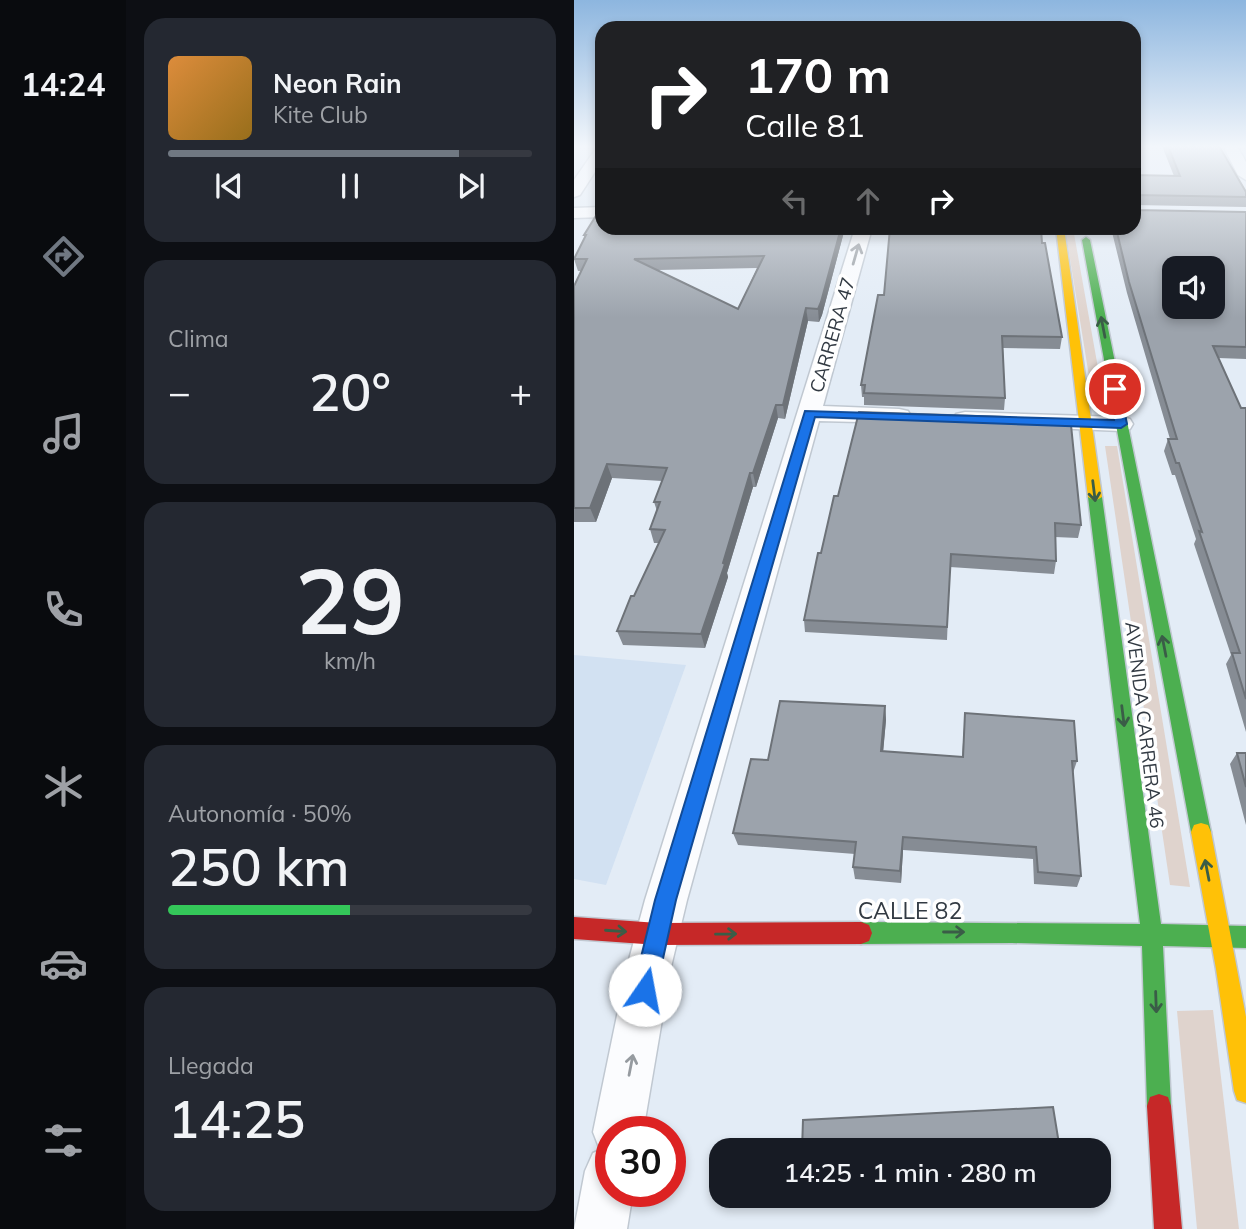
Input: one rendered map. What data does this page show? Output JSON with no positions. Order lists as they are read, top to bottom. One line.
{"streets":{"main road":["AVENIDA CARRERA 46","CALLE 82"],"street":["CARRERA 47"]},"crossings":[["CARRERA 47","CALLE 82"],["AVENIDA CARRERA 46","CALLE 82"]],"one_way":["CARRERA 47","CALLE 82"],"page":{"tabs":"14:24","turn":["170 m","Calle 81"],"song":["Neon Rain","Kite Club"],"tile":["Clima",["29","km/h"],["Autonomía · 50%","250 km"],["Llegada","14:25"]],"heat":["−","20°","+"],"limit":"30","trip":"14:25 · 1 min · 280 m"}}
